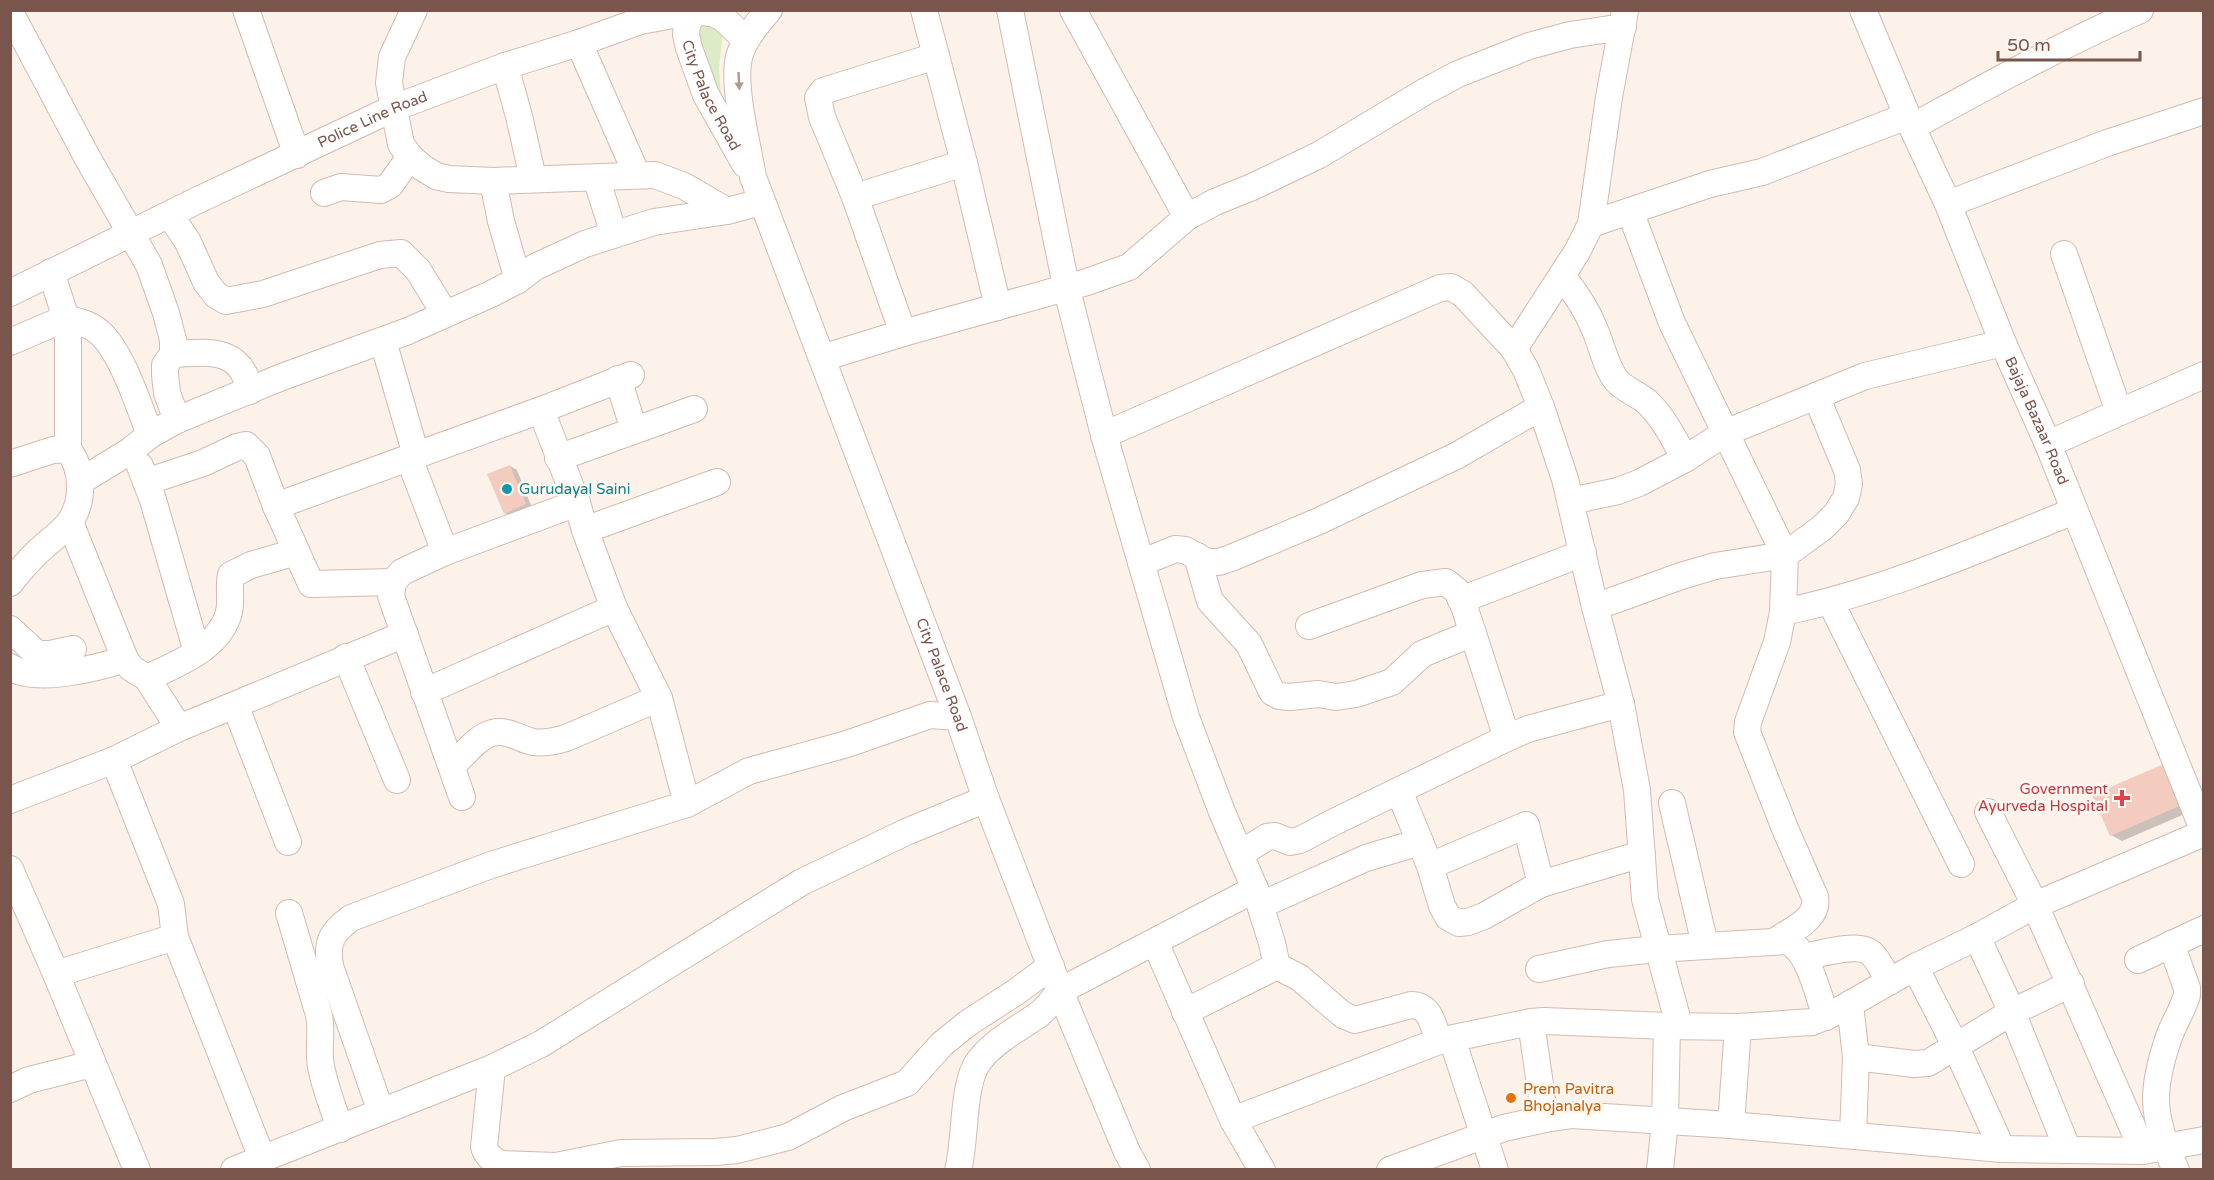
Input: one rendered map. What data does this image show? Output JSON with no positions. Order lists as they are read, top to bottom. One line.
{"streets":{"street":["City Palace Road","Police Line Road","Bajaja Bazaar Road"]},"crossings":[["City Palace Road","Police Line Road"]],"places":{"other":["Gurudayal Saini","Prem Pavitra Bhojanalya"],"health":["Government Ayurveda Hospital"]},"scale_bar":"50 m"}
